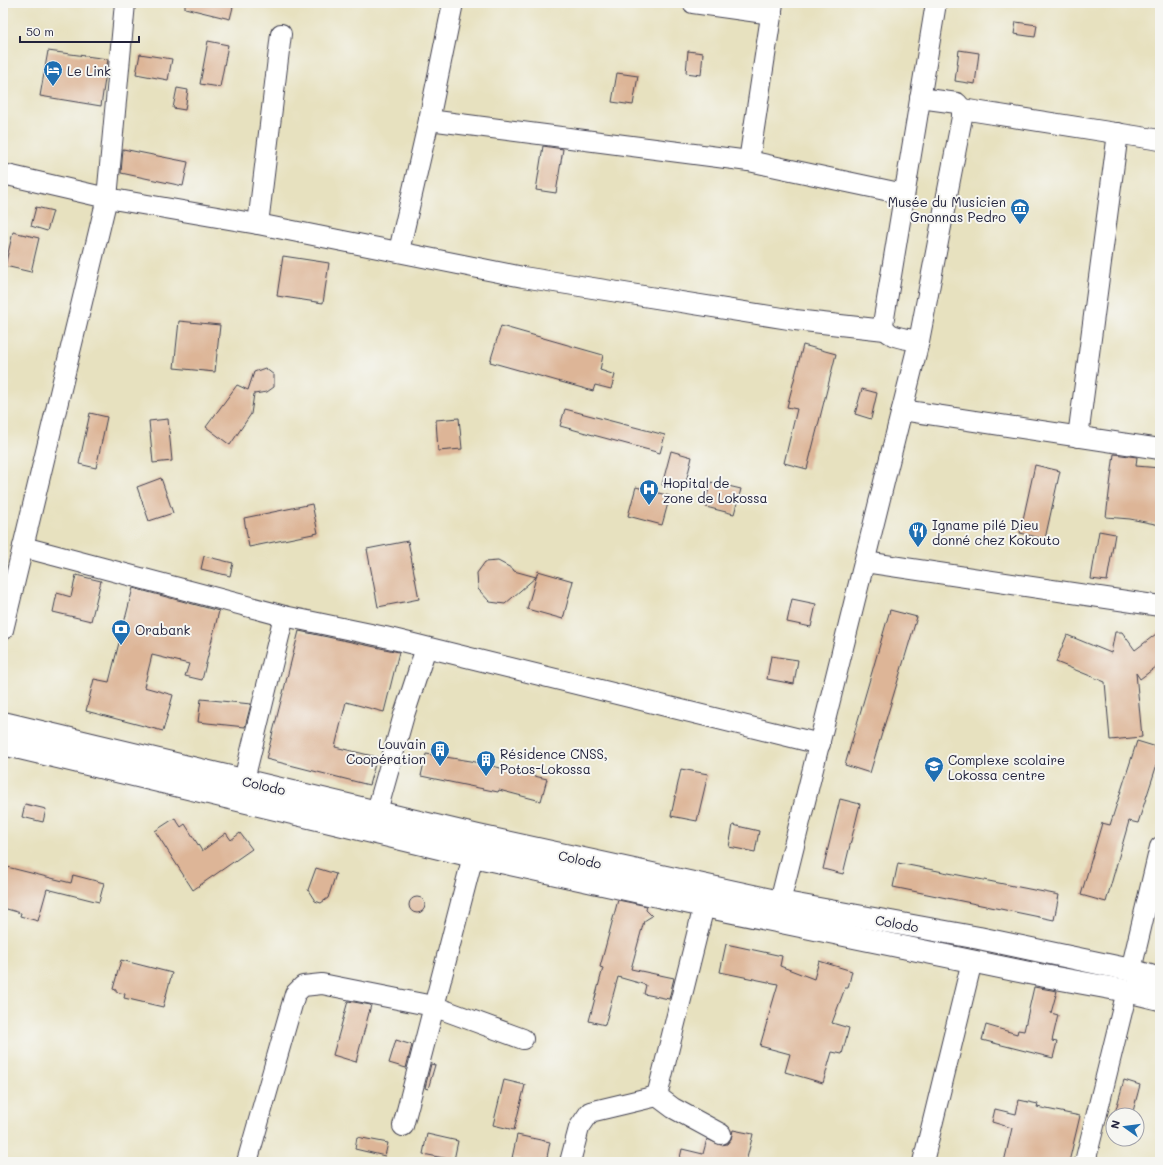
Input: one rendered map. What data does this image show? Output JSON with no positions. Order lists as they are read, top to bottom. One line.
{"streets":{"main road":["Colodo"]},"places":{"hotel":["Le Link"],"museum":["Musée du Musicien Gnonnas Pedro"],"hospital":["Hopital de zone de Lokossa"],"restaurant":["Igname pilé Dieu donné chez Kokouto"],"bank":["Orabank"],"building":["Louvain Coopération","Résidence CNSS, Potos-Lokossa"],"school or university":["Complexe scolaire Lokossa centre"]},"scale_bar":"50 m","north":"left"}
